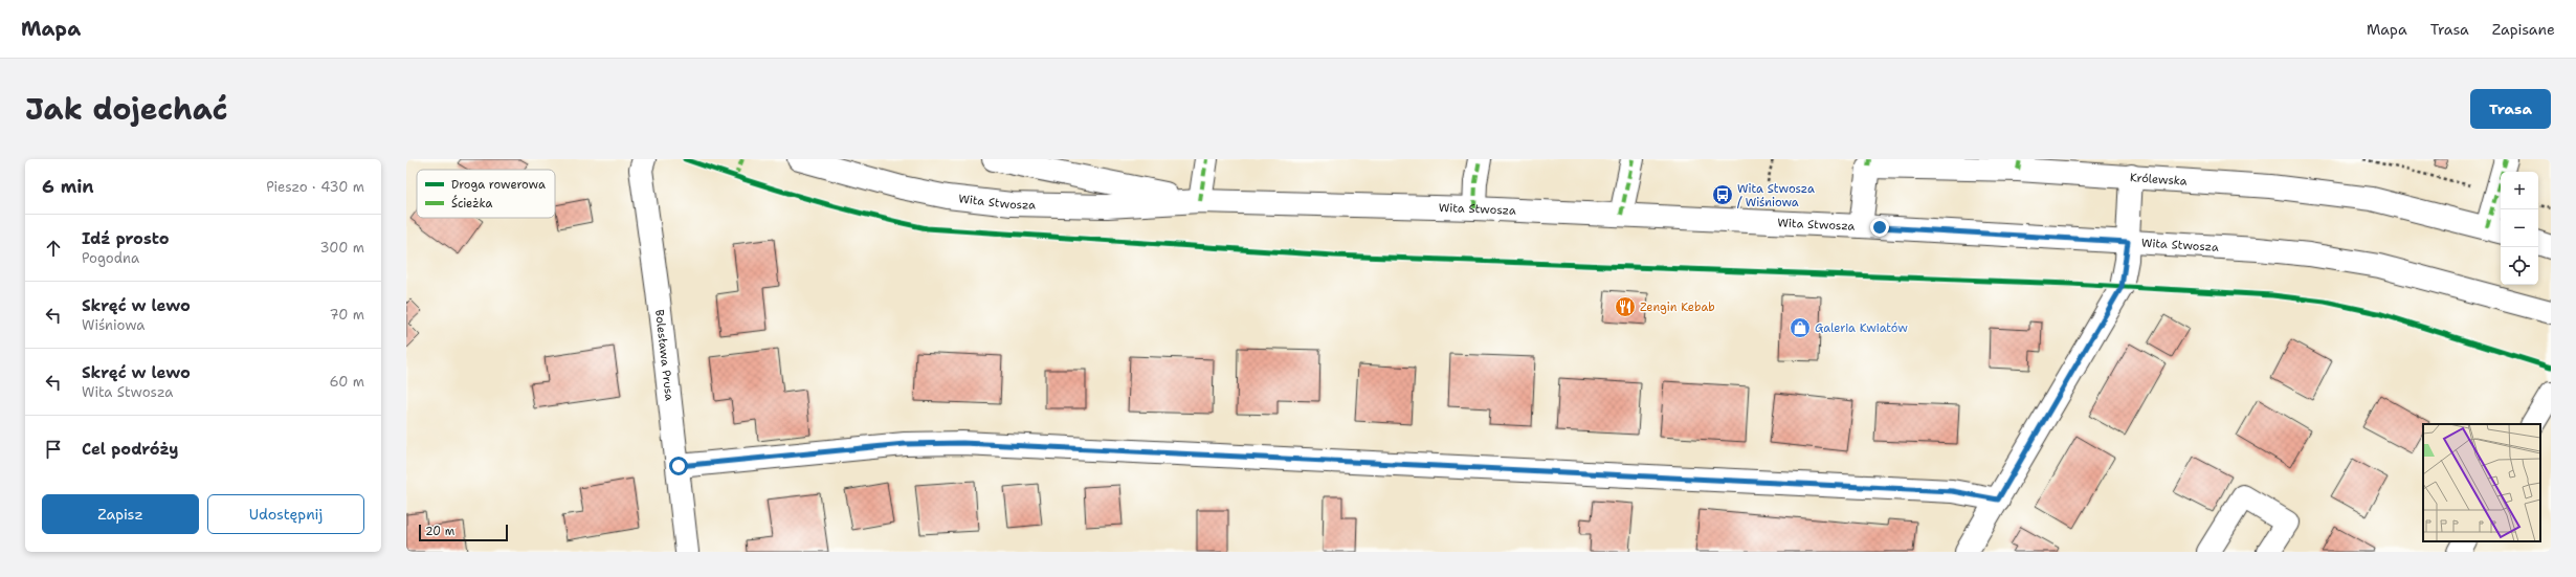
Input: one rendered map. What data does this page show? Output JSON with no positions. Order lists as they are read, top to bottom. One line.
{"streets":{"street":["Królewska","Wita Stwosza","Bolesława Prusa"]},"crossings":[["Królewska","Wita Stwosza"]],"places":{"bus stop":["Wita Stwosza / Wiśniowa"],"restaurant":["Zengin Kebab"],"shop":["Galeria Kwiatów"]},"legend":["Droga rowerowa","Ścieżka"],"scale_bar":"20 m","page":{"header":"Mapa","nav":["Mapa","Trasa","Zapisane"],"title":"Jak dojechać","buttons":["Trasa",["Zapisz","Udostępnij"]],"heading":["6 min","Pieszo · 430 m"],"map_buttons":["+","−"],"list":[["Idź prosto","Pogodna","300 m"],["Skręć w lewo","Wiśniowa","70 m"],["Skręć w lewo","Wita Stwosza","60 m"],"Cel podróży"],"scale":"20 m"}}
